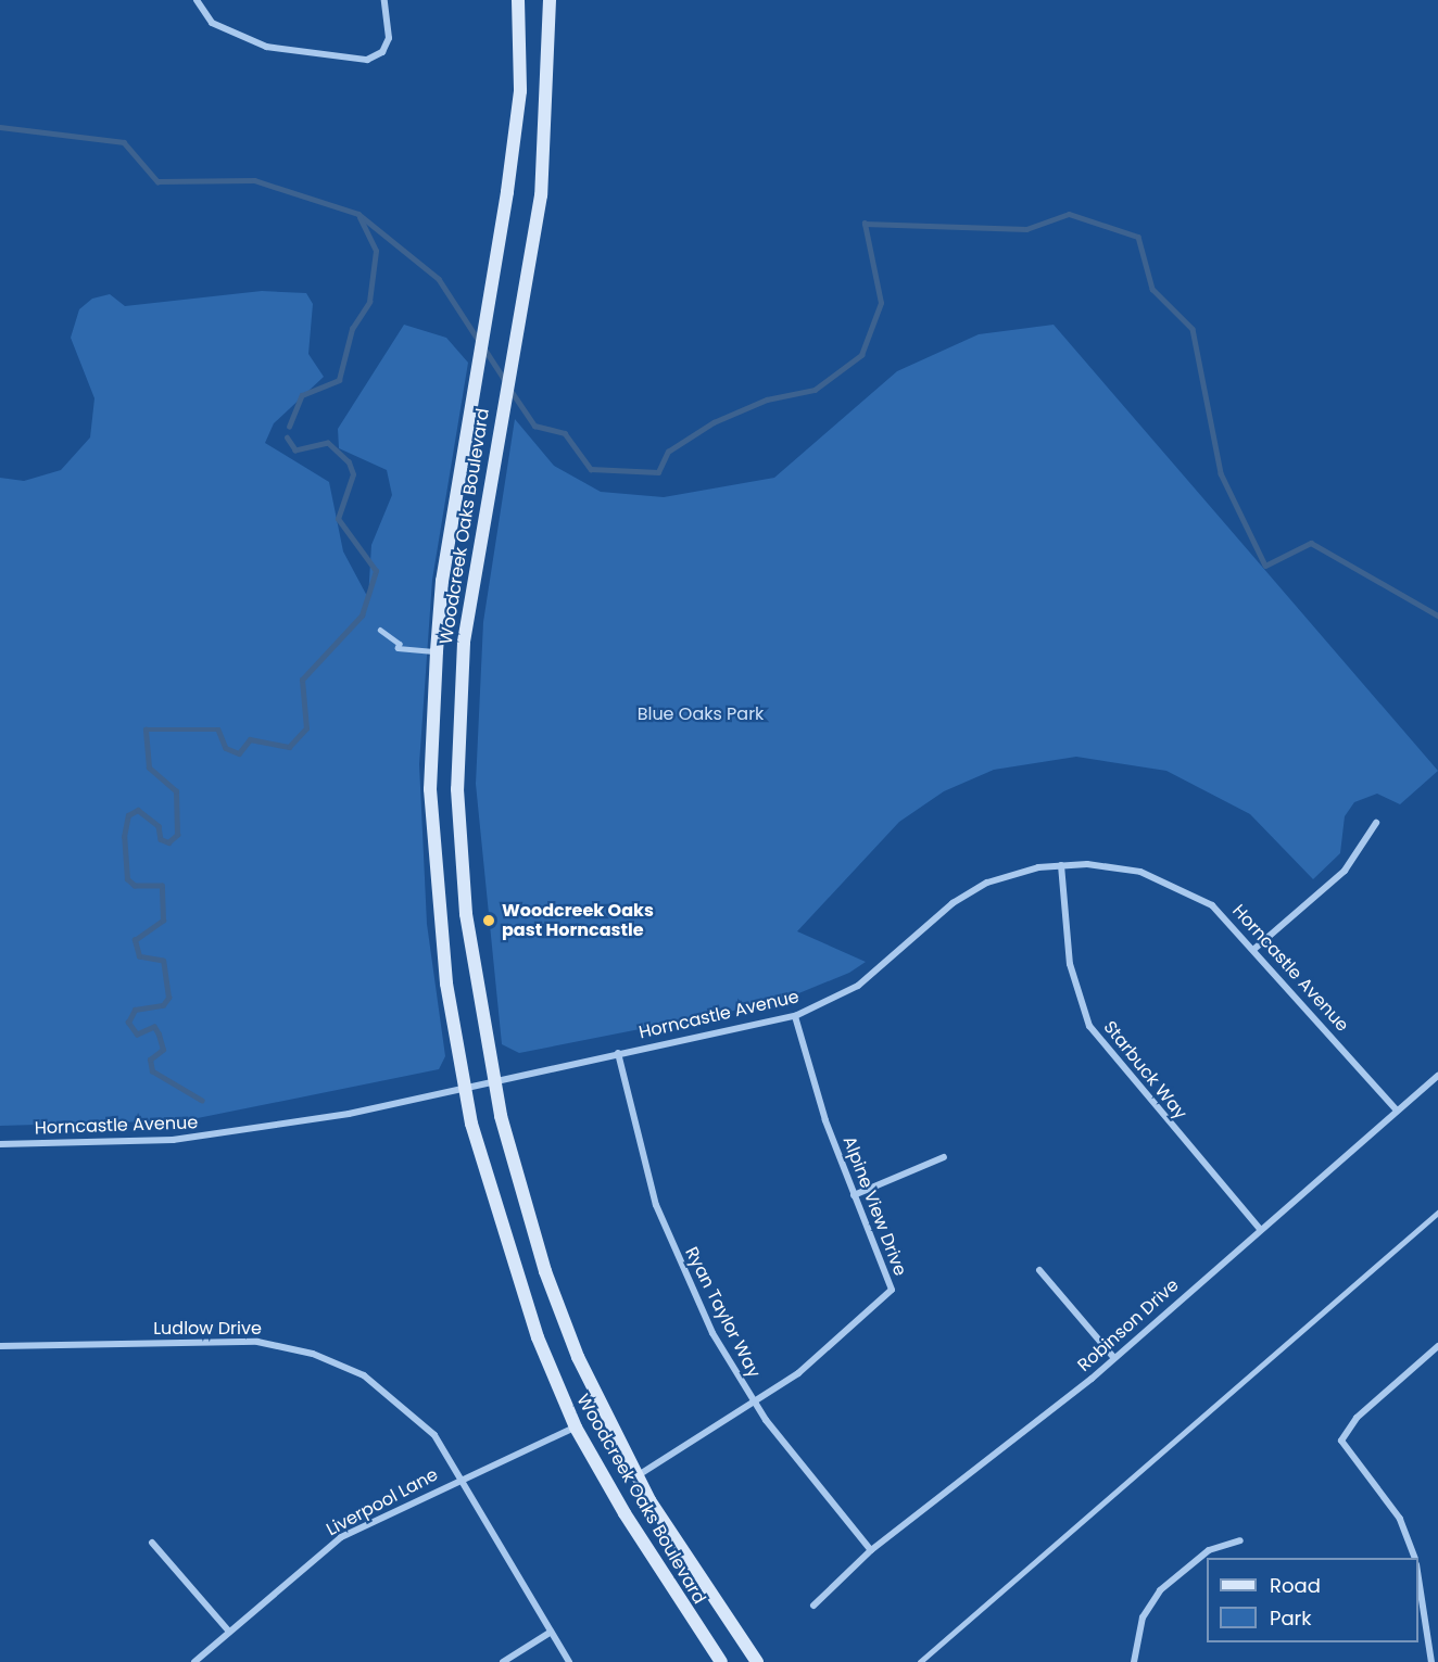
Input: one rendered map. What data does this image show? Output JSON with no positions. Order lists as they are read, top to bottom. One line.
{"streets":{"main road":["Woodcreek Oaks Boulevard"],"street":["Horncastle Avenue","Starbuck Way","Alpine View Drive","Ryan Taylor Way","Robinson Drive","Ludlow Drive","Liverpool Lane"]},"crossings":[["Woodcreek Oaks Boulevard","Horncastle Avenue"],["Woodcreek Oaks Boulevard","Alpine View Drive"],["Woodcreek Oaks Boulevard","Liverpool Lane"],["Horncastle Avenue","Starbuck Way"],["Horncastle Avenue","Alpine View Drive"],["Horncastle Avenue","Ryan Taylor Way"],["Horncastle Avenue","Robinson Drive"],["Starbuck Way","Robinson Drive"],["Alpine View Drive","Ryan Taylor Way"],["Ryan Taylor Way","Robinson Drive"],["Ludlow Drive","Liverpool Lane"]],"parks":["Blue Oaks Park"],"places":["Woodcreek Oaks past Horncastle"],"legend":["Road","Park"]}
